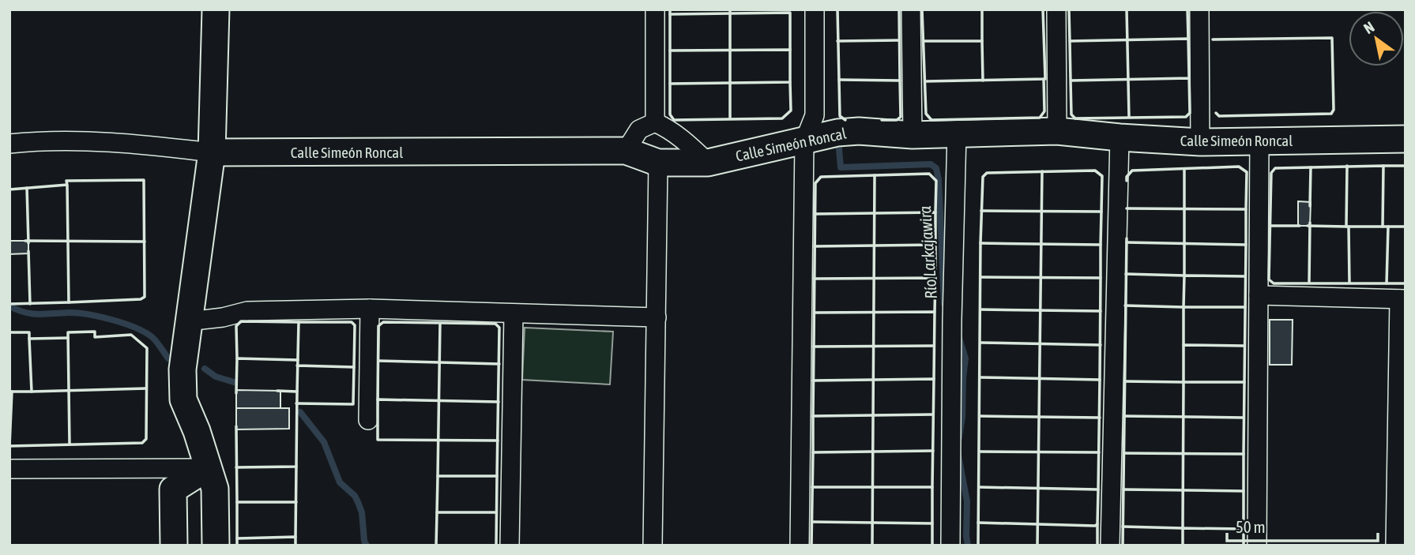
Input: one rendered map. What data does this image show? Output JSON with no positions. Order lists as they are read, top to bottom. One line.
{"streets":{"street":["Calle Simeón Roncal"]},"water":["Río Larkajawira"],"scale_bar":"50 m","north":"top left"}
